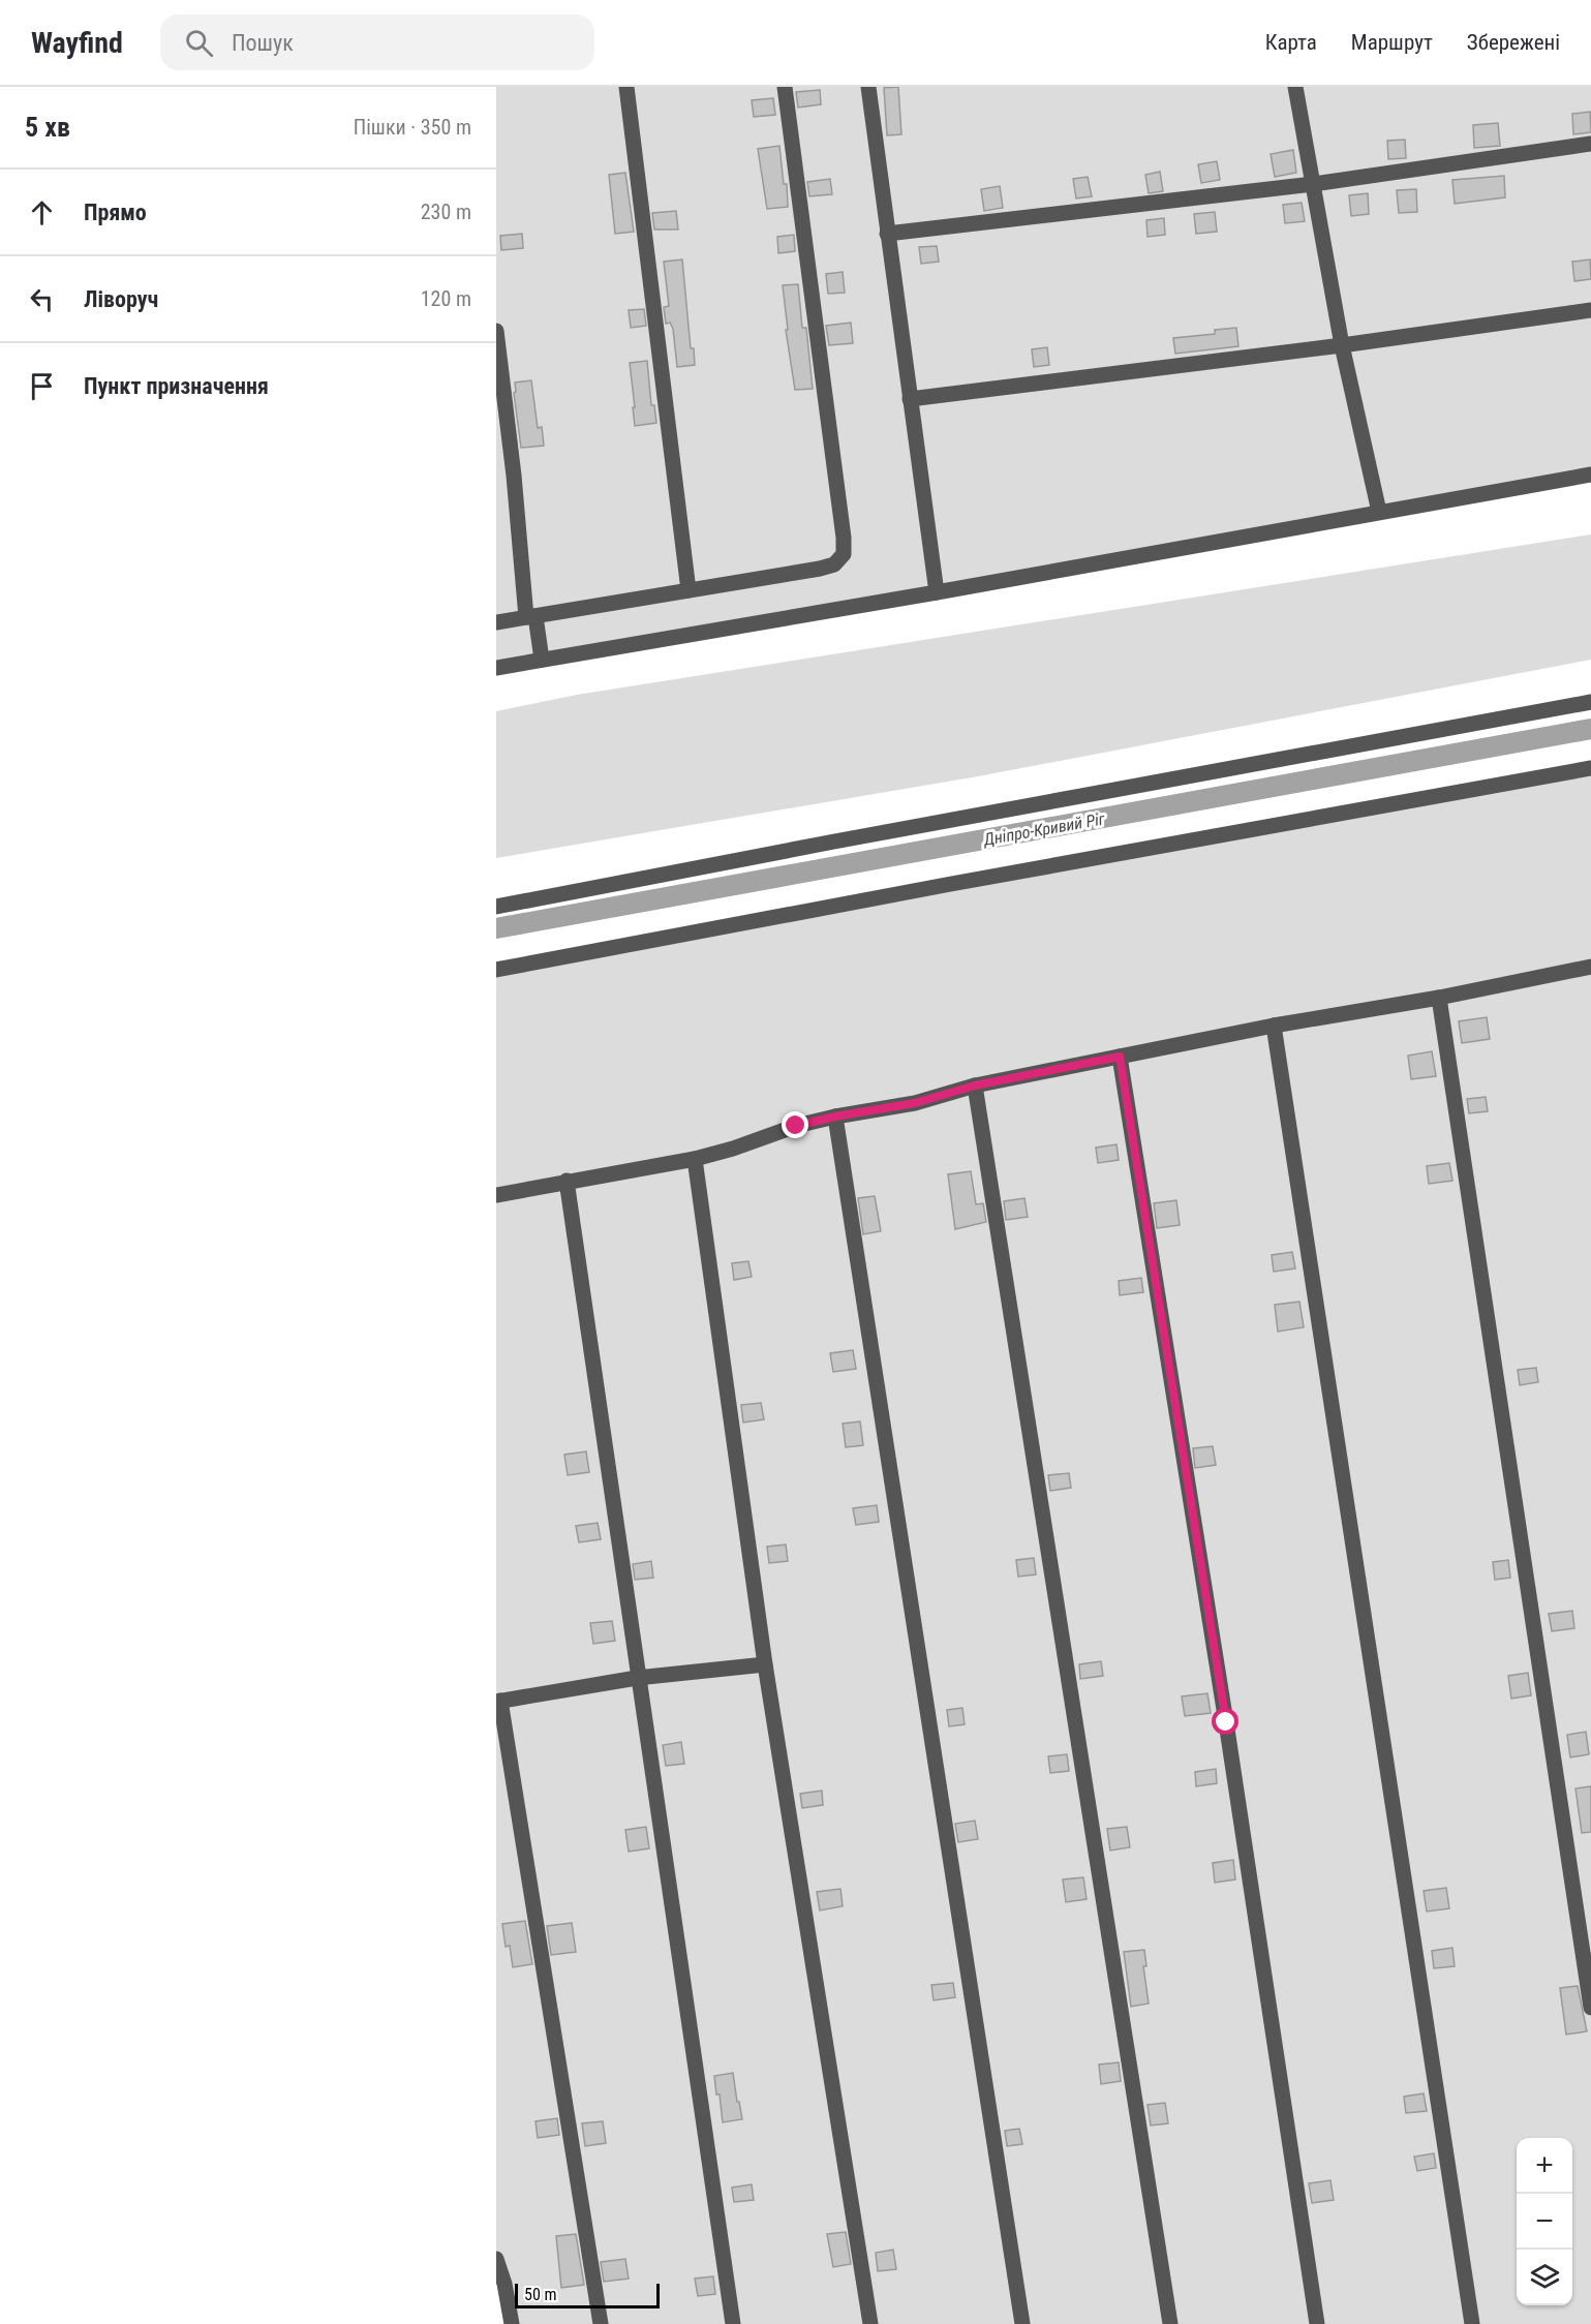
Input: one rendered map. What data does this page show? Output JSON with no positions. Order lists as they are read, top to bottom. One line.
{"water":["Дніпро-Кривий Ріг"],"scale_bar":"50 m","page":{"header":"Wayfind","search":"Пошук","nav":["Карта","Маршрут","Збережені"],"heading":["5 хв","Пішки · 350 m"],"list":[["Прямо","230 m"],["Ліворуч","120 m"],"Пункт призначення"],"map_buttons":["+","−"],"scale":"50 m"}}
